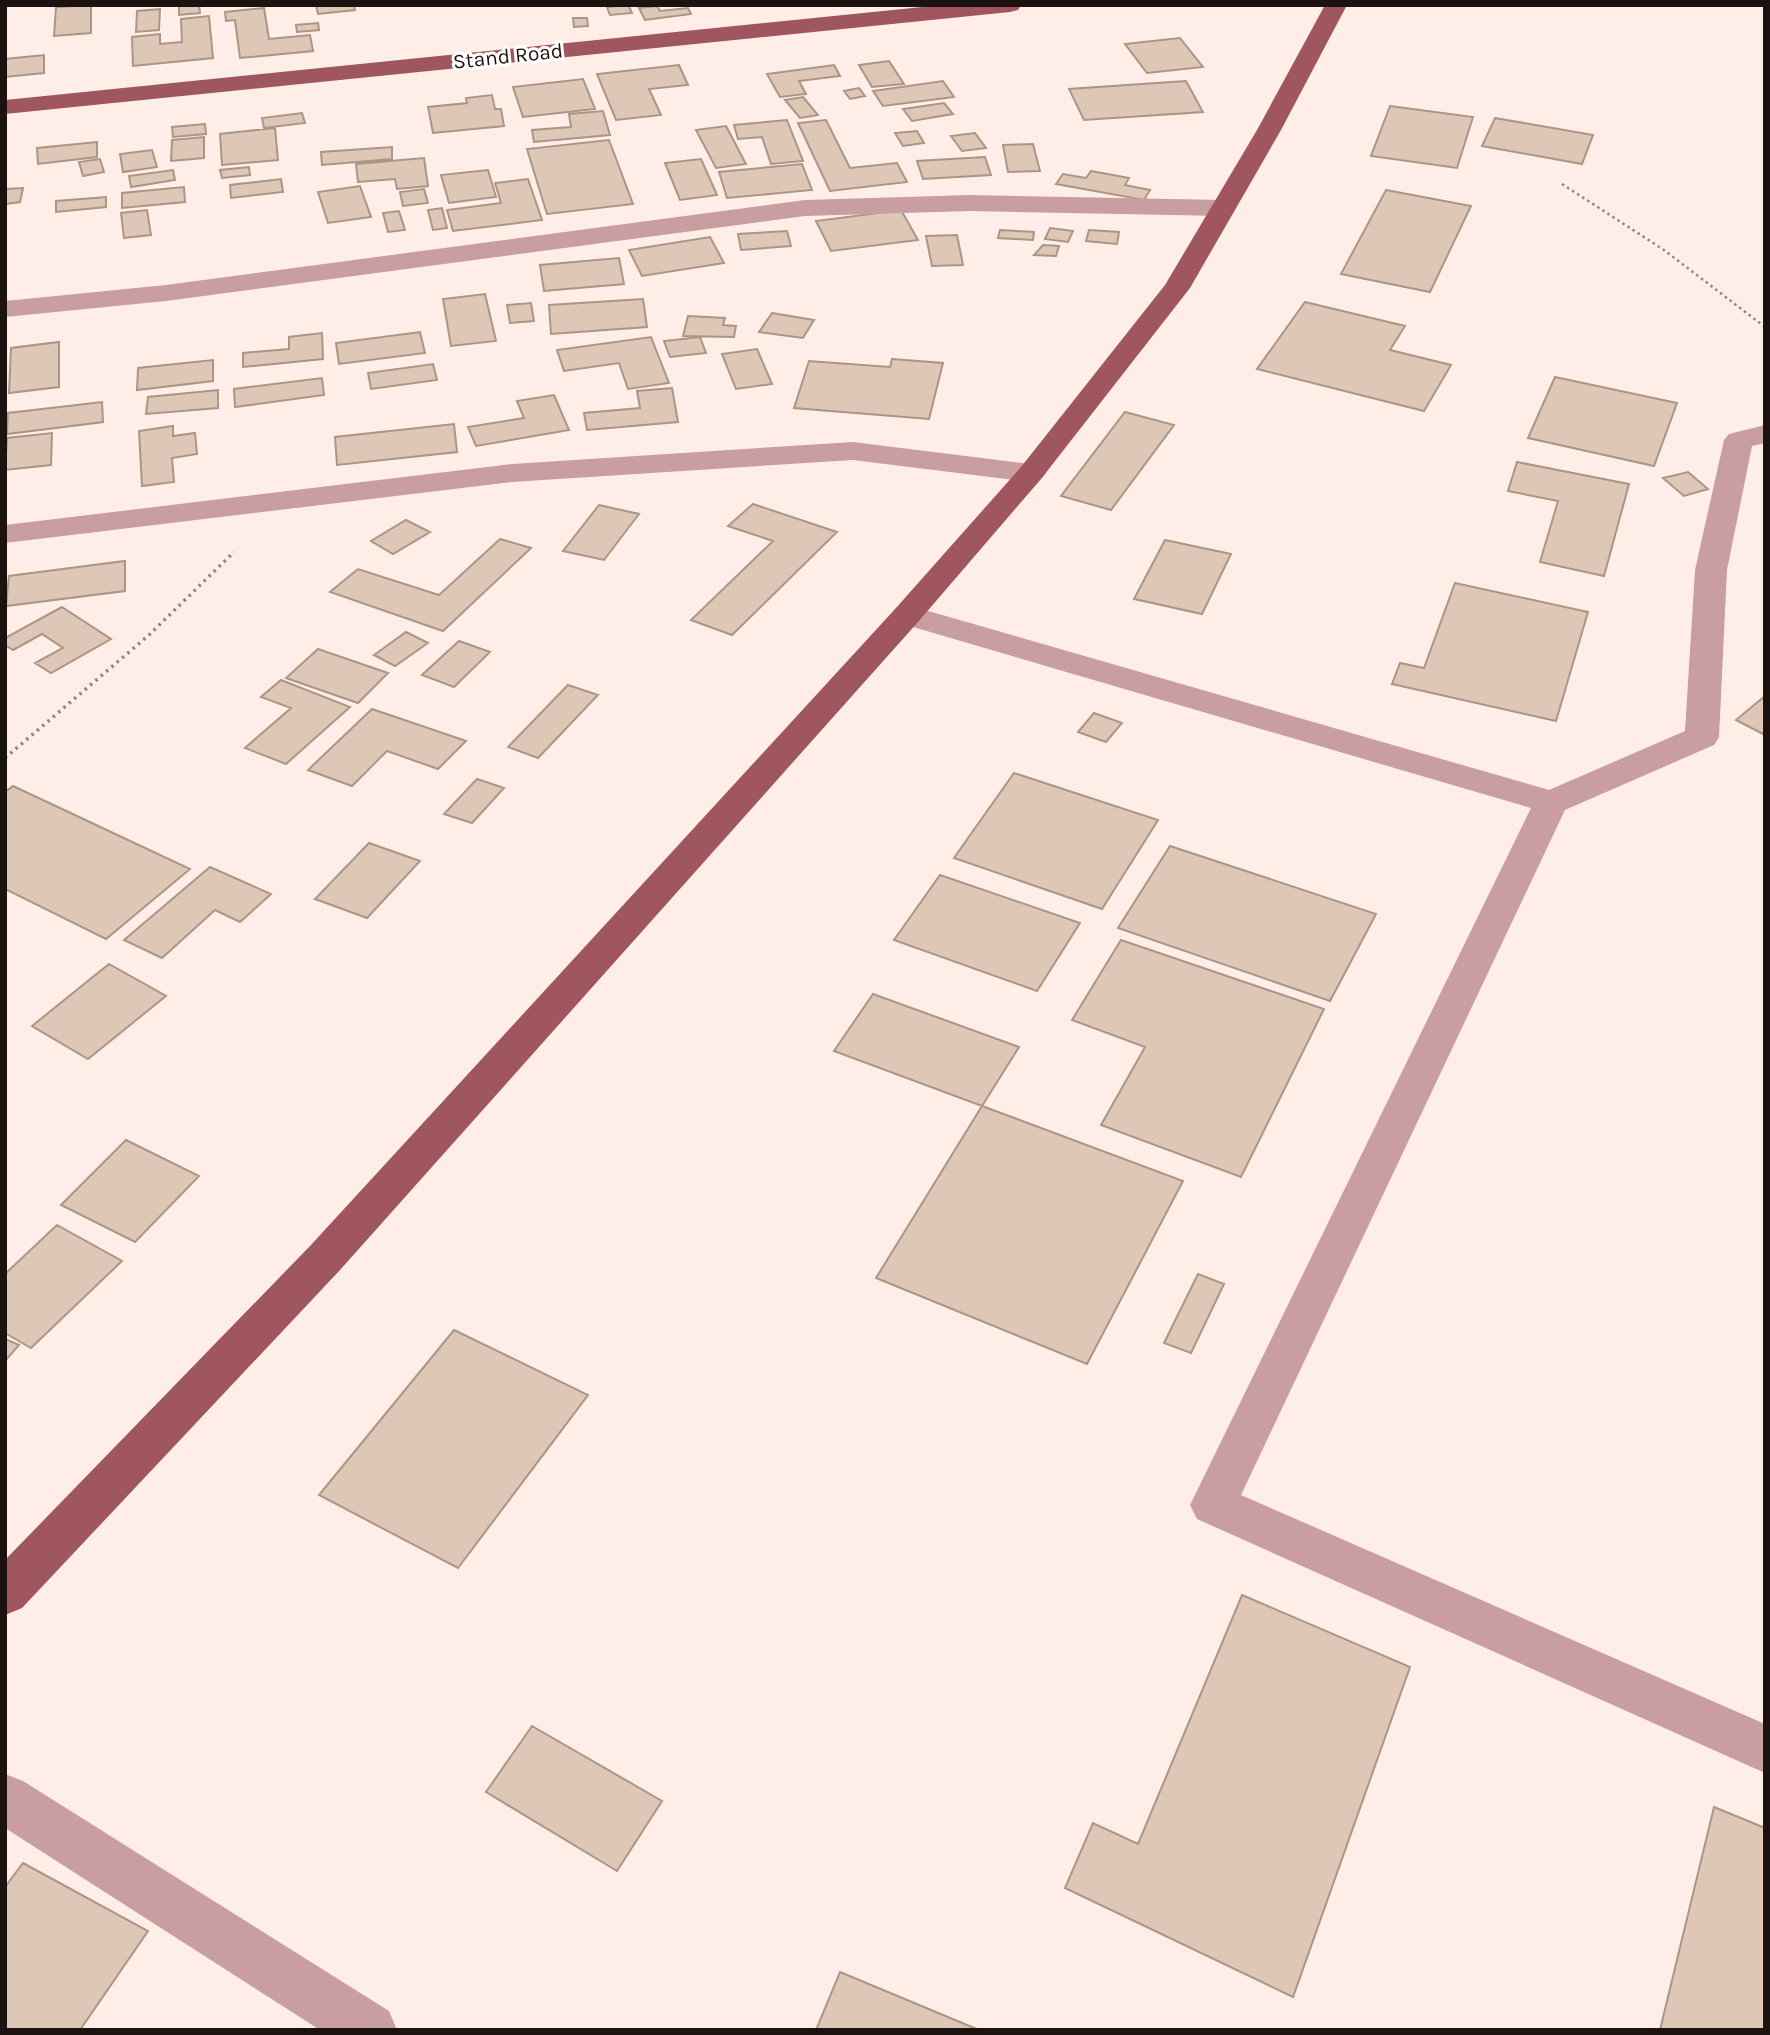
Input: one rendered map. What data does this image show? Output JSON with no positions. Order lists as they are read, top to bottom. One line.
{"streets":{"main road":["Stand Road"]}}
